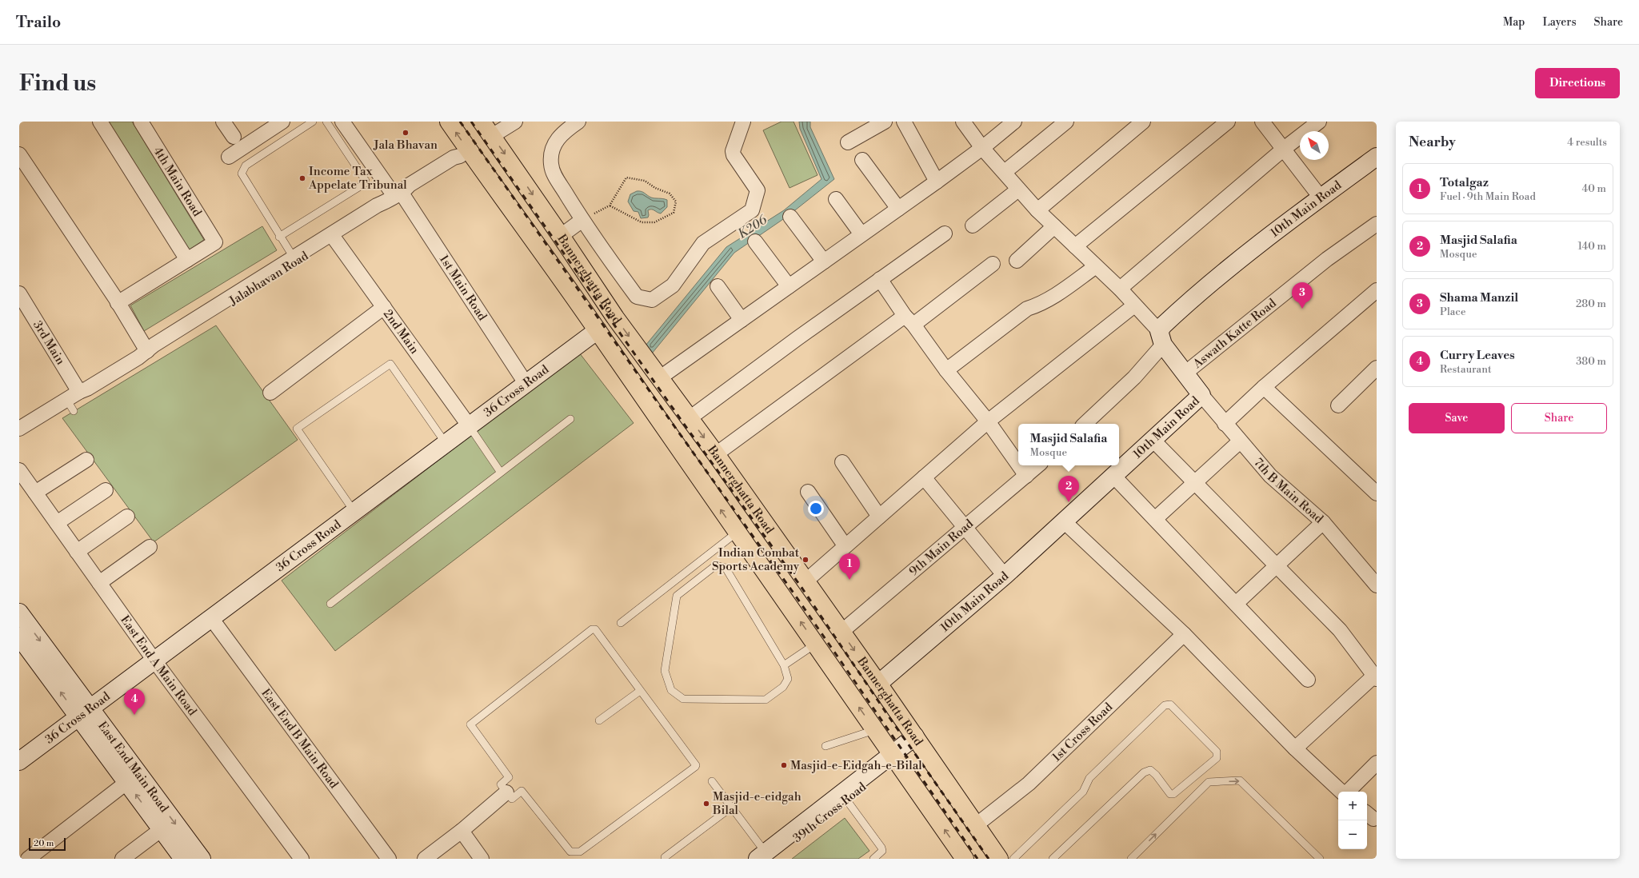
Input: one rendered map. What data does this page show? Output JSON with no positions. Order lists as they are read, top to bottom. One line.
{"streets":{"main road":["Bannerghatta Road"],"street":["4th Main Road","10th Main Road","Jalabhavan Road","1st Main Road","2nd Main","Aswath Katte Road","3rd Main","36 Cross Road","7th B Main Road","9th Main Road","East End A Main Road","1st Cross Road","East End B Main Road","East End Main Road","39th Cross Road"]},"crossings":[["10th Main Road","Bannerghatta Road"],["10th Main Road","Aswath Katte Road"],["10th Main Road","7th B Main Road"],["Jalabhavan Road","Bannerghatta Road"],["Jalabhavan Road","1st Main Road"],["Jalabhavan Road","2nd Main"],["Jalabhavan Road","3rd Main"],["Bannerghatta Road","36 Cross Road"],["Bannerghatta Road","9th Main Road"],["Bannerghatta Road","1st Cross Road"],["Bannerghatta Road","39th Cross Road"],["1st Main Road","36 Cross Road"],["2nd Main","36 Cross Road"],["36 Cross Road","East End A Main Road"],["36 Cross Road","East End B Main Road"],["36 Cross Road","East End Main Road"]],"water":["K206"],"places":["Jala Bhavan","Income Tax Appelate Tribunal","Indian Combat Sports Academy","Masjid-e-Eidgah-e-Bilal","Masjid-e-eidgah Bilal"],"scale_bar":"20 m","north":"top left","page":{"header":"Trailo","nav":["Map","Layers","Share"],"buttons":["Directions",["Save","Share"]],"title":"Find us","heading":["Nearby","4 results"],"list":[{"mark":"1","name":"Totalgaz","note":"Fuel · 9th Main Road","value":"40 m"},{"mark":"2","name":"Masjid Salafia","note":"Mosque","value":"140 m"},{"mark":"3","name":"Shama Manzil","note":"Place","value":"280 m"},{"mark":"4","name":"Curry Leaves","note":"Restaurant","value":"380 m"}],"pins":["3","2","1","4"],"popup":["Masjid Salafia","Mosque"],"map_buttons":["+","−"],"scale":"20 m"}}
